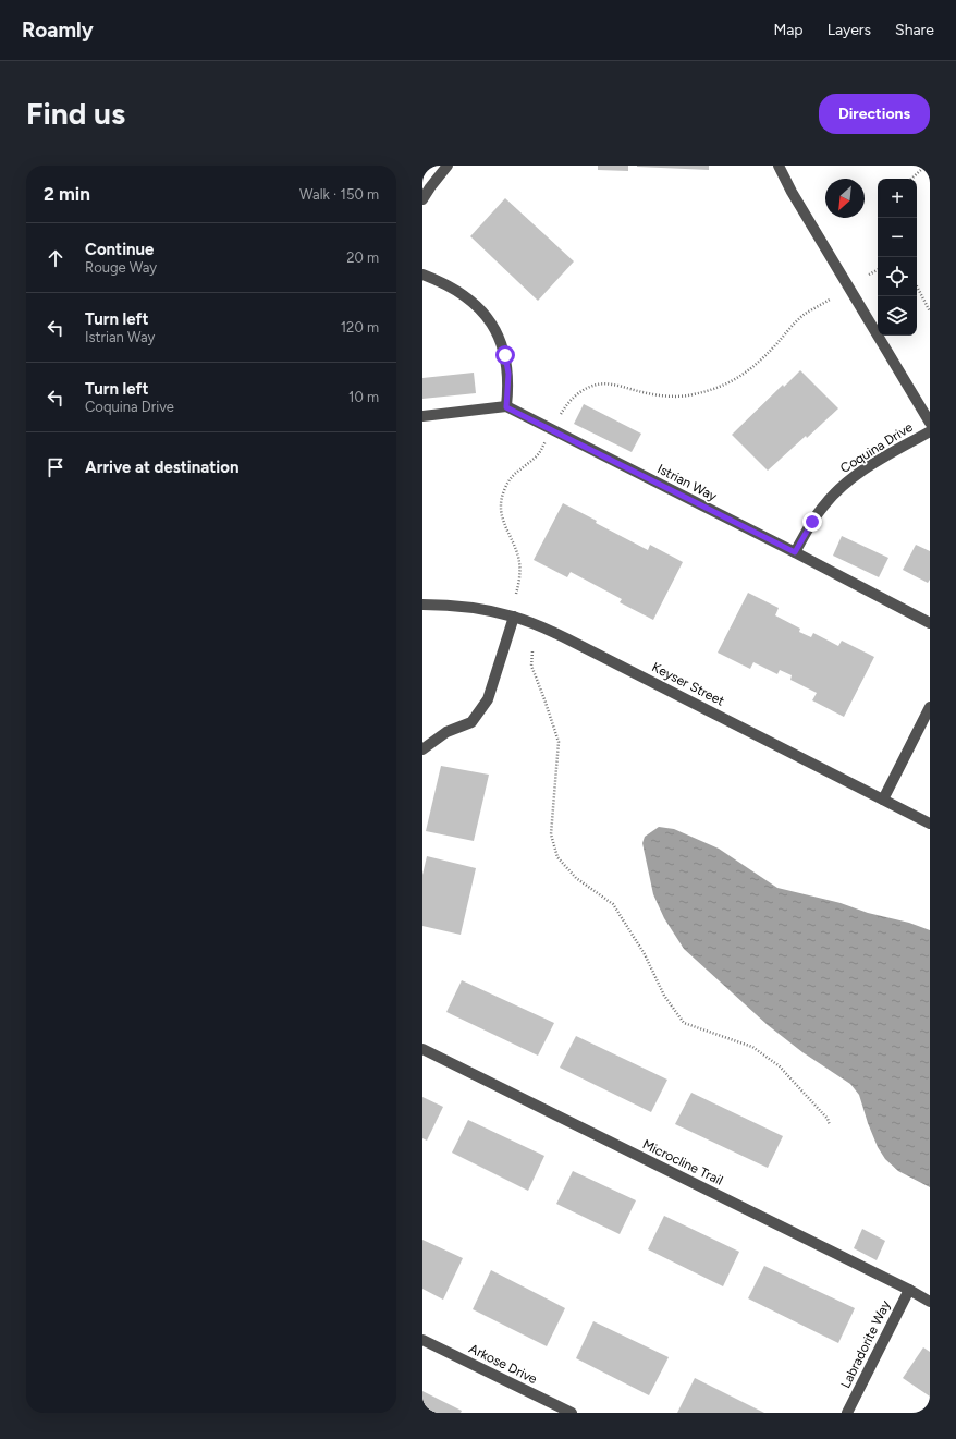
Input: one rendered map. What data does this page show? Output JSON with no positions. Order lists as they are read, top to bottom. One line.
{"streets":{"street":["Coquina Drive","Istrian Way","Keyser Street","Microcline Trail","Labradorite Way","Arkose Drive"]},"crossings":[["Coquina Drive","Istrian Way"],["Microcline Trail","Labradorite Way"]],"north":"bottom left","page":{"header":"Roamly","nav":["Map","Layers","Share"],"buttons":"Directions","title":"Find us","heading":["2 min","Walk · 150 m"],"map_buttons":["+","−"],"list":[["Continue","Rouge Way","20 m"],["Turn left","Istrian Way","120 m"],["Turn left","Coquina Drive","10 m"],"Arrive at destination"]}}
